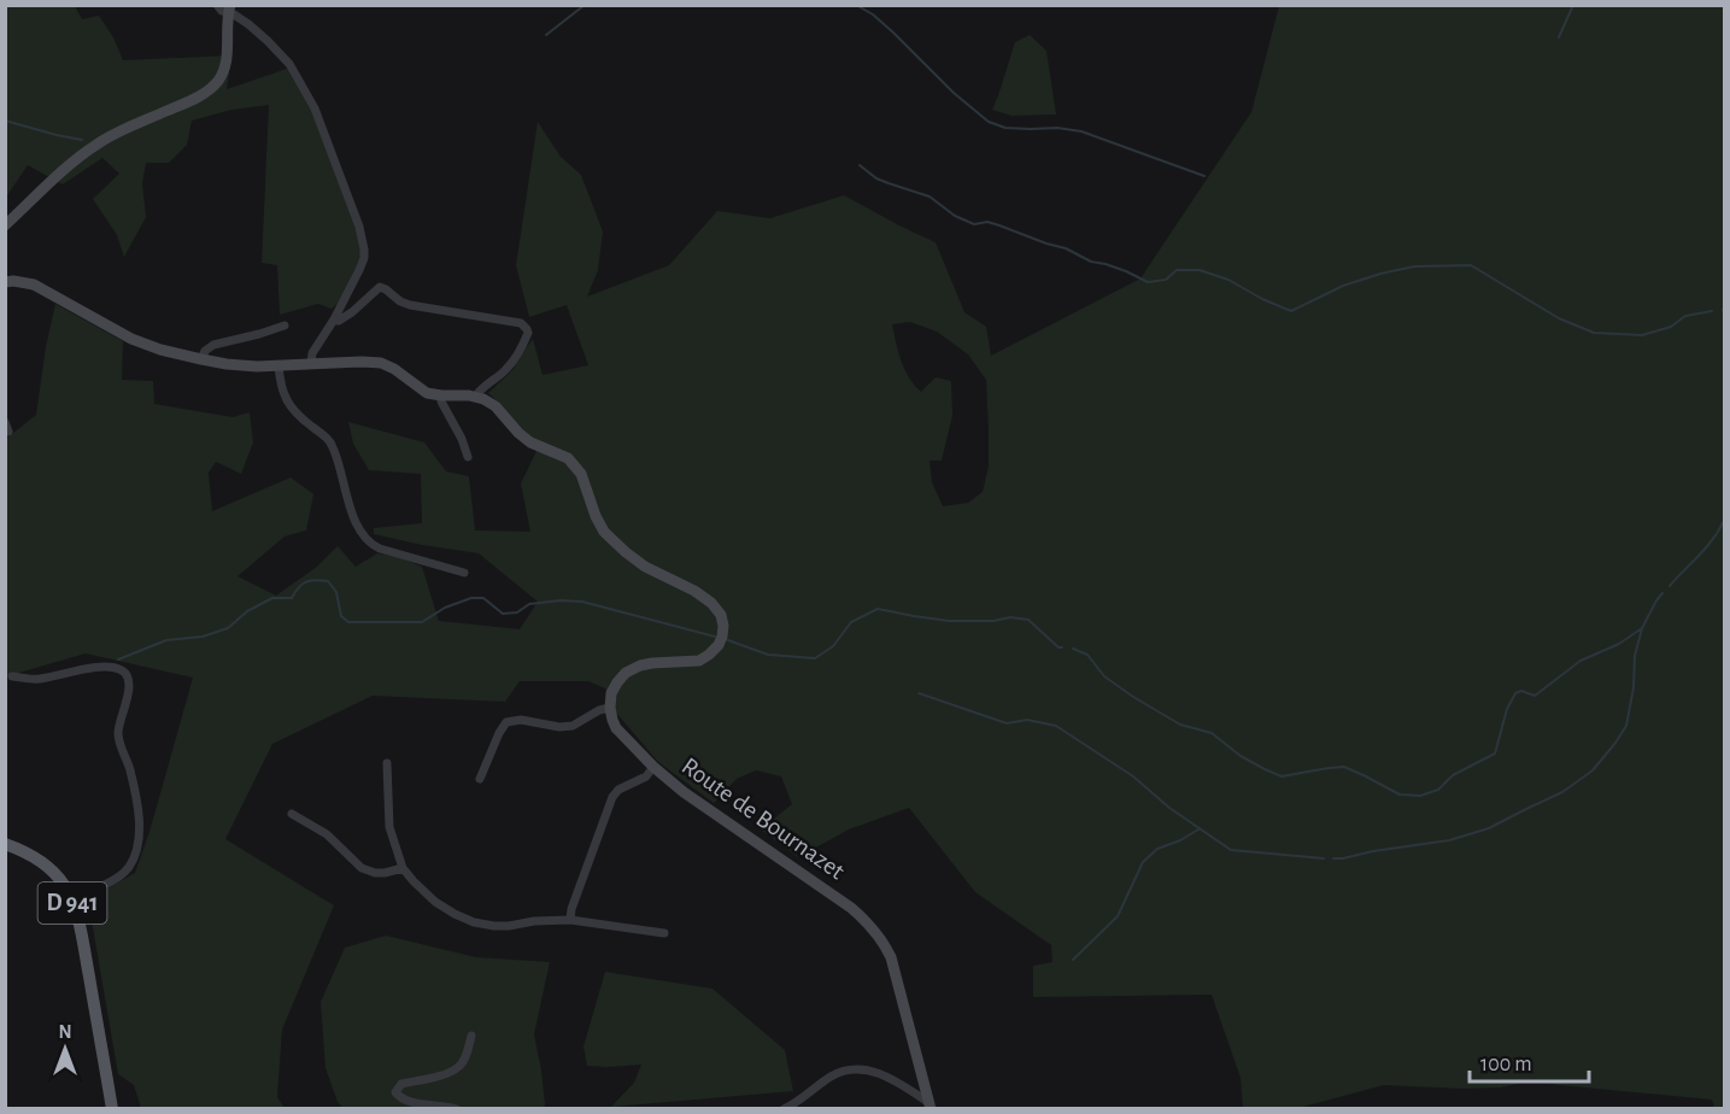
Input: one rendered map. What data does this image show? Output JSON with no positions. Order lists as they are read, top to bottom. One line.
{"streets":{"main road":["D 941"],"street":["Route de Bournazet"]},"scale_bar":"100 m","north":"top"}
